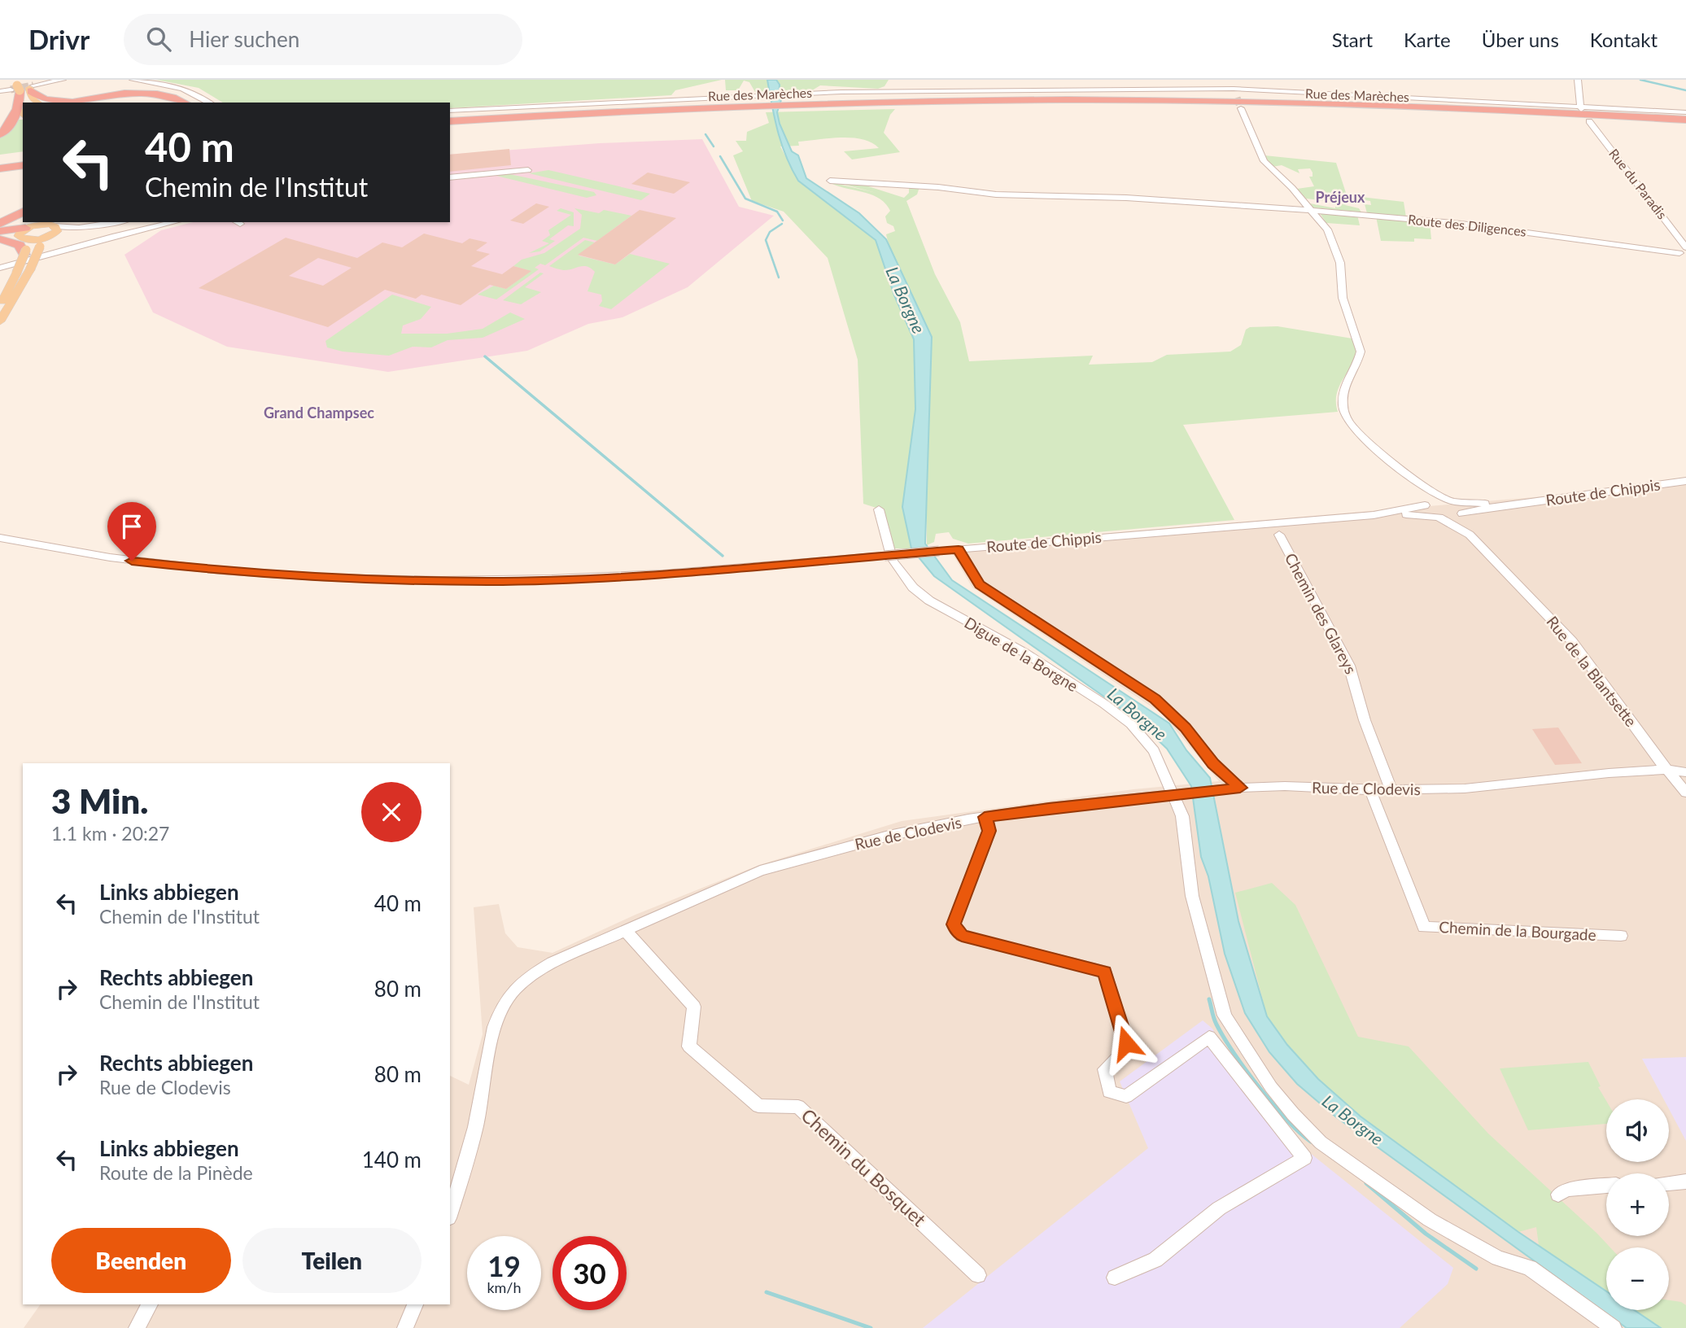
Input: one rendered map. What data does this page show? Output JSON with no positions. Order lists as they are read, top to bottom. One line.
{"streets":{"street":["Rue des Marèches","Rue du Paradis","Route des Diligences","Route de Chippis","Chemin des Glareys","Digue de la Borgne","Rue de la Blantsette","Rue de Clodevis","Chemin de la Bourgade","Chemin du Bosquet"]},"crossings":[["Rue du Paradis","Route des Diligences"],["Route de Chippis","Rue de la Blantsette"],["Chemin des Glareys","Rue de Clodevis"],["Digue de la Borgne","Rue de Clodevis"],["Rue de la Blantsette","Rue de Clodevis"],["Rue de Clodevis","Chemin de la Bourgade"],["Rue de Clodevis","Chemin du Bosquet"]],"districts":["Préjeux","Grand Champsec"],"water":["La Borgne"],"page":{"header":"Drivr","search":"Hier suchen","nav":["Start","Karte","Über uns","Kontakt"],"turn":["40 m","Chemin de l'Institut"],"heading":["3 Min.","1.1 km · 20:27"],"list":[{"name":"Links abbiegen","note":"Chemin de l'Institut","value":"40 m"},{"name":"Rechts abbiegen","note":"Chemin de l'Institut","value":"80 m"},{"name":"Rechts abbiegen","note":"Rue de Clodevis","value":"80 m"},{"name":"Links abbiegen","note":"Route de la Pinède","value":"140 m"}],"map_buttons":["+","−"],"buttons":["Beenden","Teilen"],"speed":"19 km/h","limit":"30"}}
